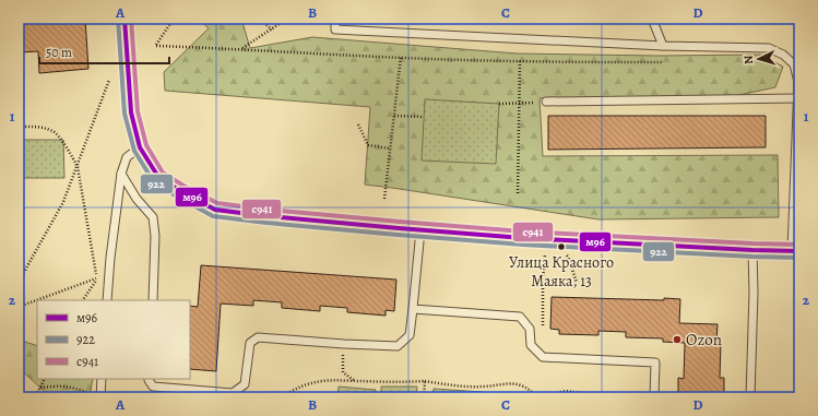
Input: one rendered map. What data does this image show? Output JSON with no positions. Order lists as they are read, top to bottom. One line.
{"places":["Улица Красного Маяка, 13","Ozon"],"lines":["transit line м96","transit line 922","transit line с941"],"legend":["м96","922","с941"],"scale_bar":"50 m","north":"left","grid":{"columns":["A","B","C","D"],"rows":["1","2"]}}
